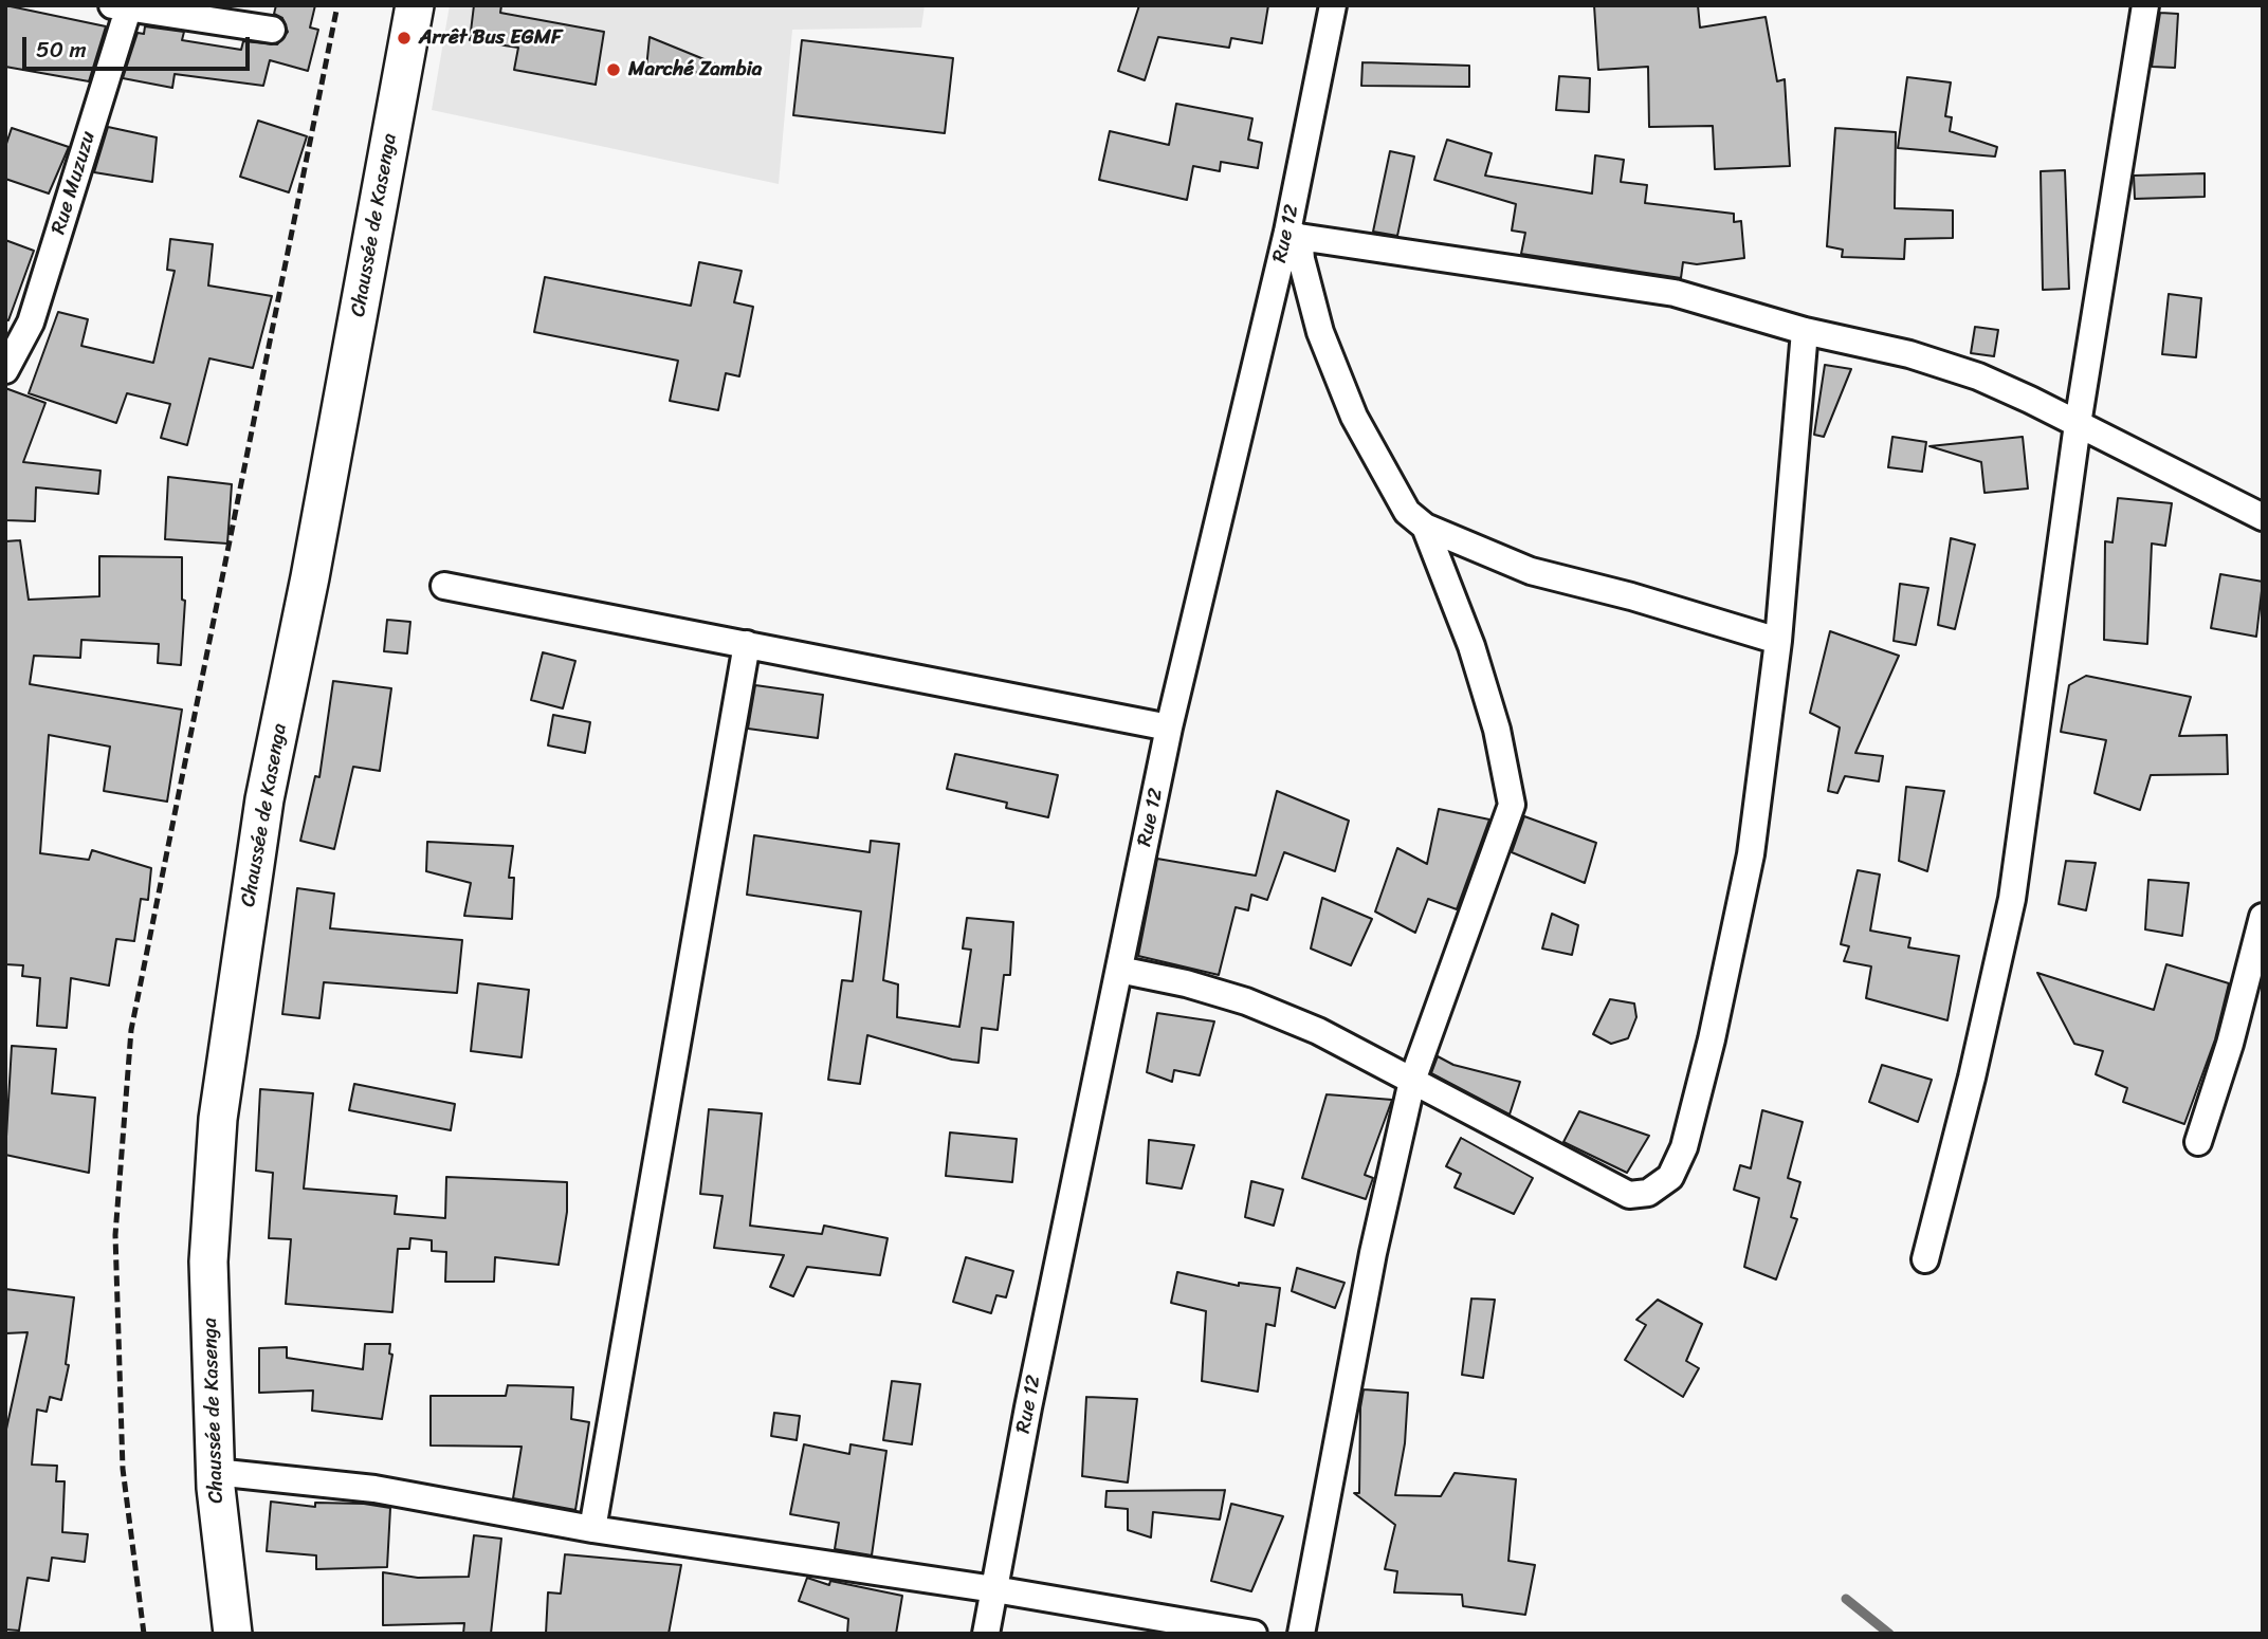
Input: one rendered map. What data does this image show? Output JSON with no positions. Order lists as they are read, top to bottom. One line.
{"streets":{"main road":["Chaussée de Kasenga"],"street":["Rue Muzuzu","Rue 12"]},"places":["Arrêt Bus EGMF","Marché Zambia"],"scale_bar":"50 m"}
